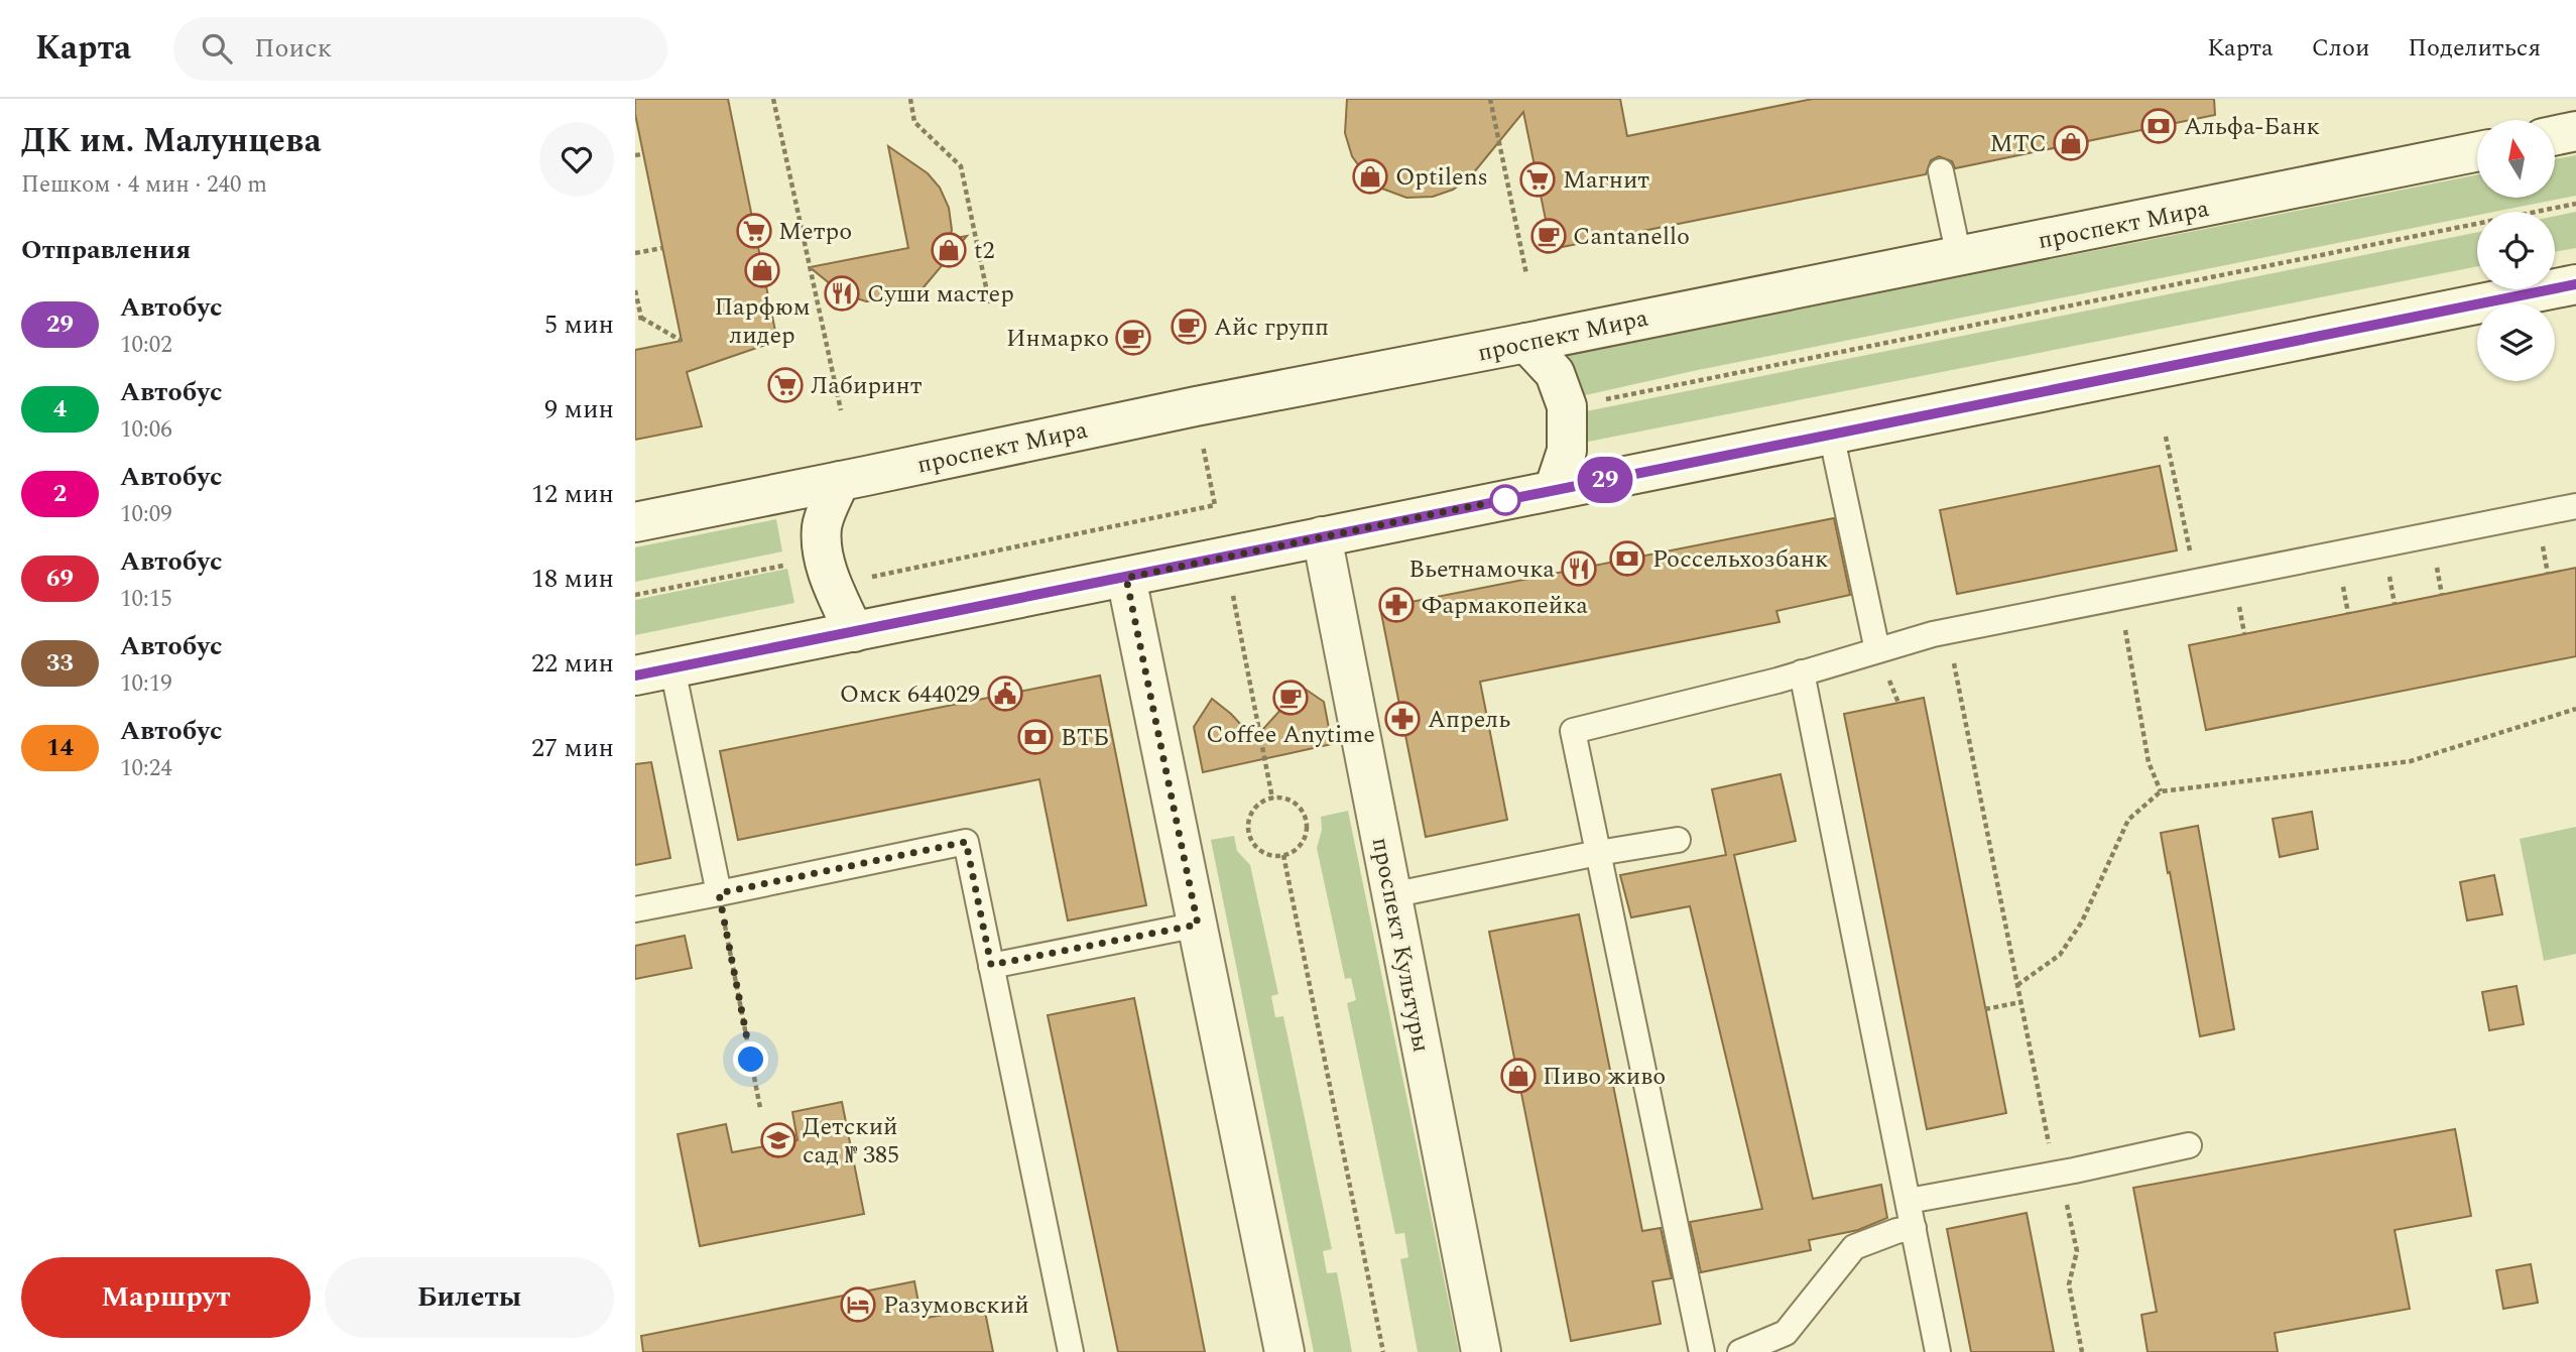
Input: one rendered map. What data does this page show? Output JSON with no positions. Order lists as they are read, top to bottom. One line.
{"streets":{"main road":["проспект Мира","проспект Культуры"]},"places":{"bank":["Альфа-Банк","Россельхозбанк","ВТБ"],"shop":["МТС","Optilens","t2","Парфюм лидер","Пиво живо"],"supermarket":["Магнит","Метро","Лабиринт"],"cafe":["Cantanello","Айс групп","Инмарко","Coffee Anytime"],"restaurant":["Суши мастер","Вьетнамочка"],"pharmacy":["Фармакопейка","Апрель"],"public building":["Омск 644029"],"school or university":["Детский сад № 385"],"hotel":["Разумовский"]},"lines":["bus line 29"],"north":"top","page":{"header":"Карта","search":"Поиск","nav":["Карта","Слои","Поделиться"],"heading":[["ДК им. Малунцева","Пешком · 4 мин · 240 m"],"Отправления"],"on_map":"29","list":[{"mark":"29","name":"Автобус","note":"10:02","value":"5 мин"},{"mark":"4","name":"Автобус","note":"10:06","value":"9 мин"},{"mark":"2","name":"Автобус","note":"10:09","value":"12 мин"},{"mark":"69","name":"Автобус","note":"10:15","value":"18 мин"},{"mark":"33","name":"Автобус","note":"10:19","value":"22 мин"},{"mark":"14","name":"Автобус","note":"10:24","value":"27 мин"}],"buttons":["Маршрут","Билеты"]}}
